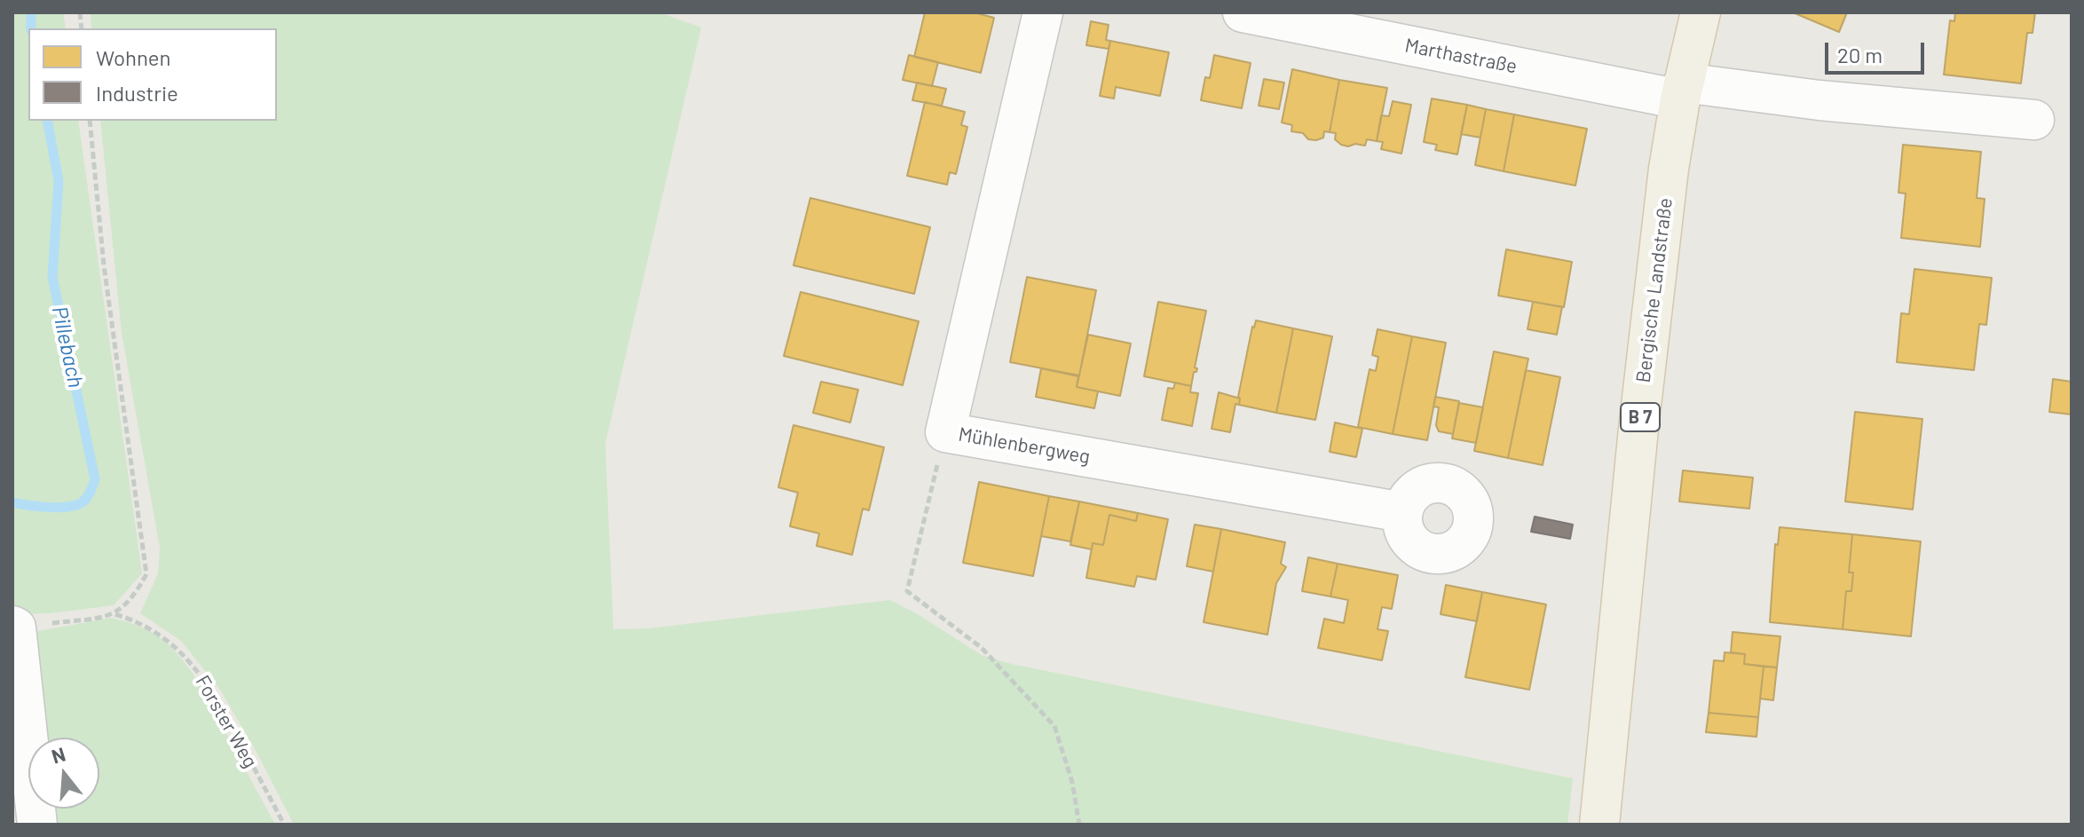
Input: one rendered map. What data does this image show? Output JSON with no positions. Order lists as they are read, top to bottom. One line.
{"streets":{"main road":["Bergische Landstraße","B 7"],"street":["Marthastraße","Mühlenbergweg"],"path":["Forster Weg"]},"crossings":[["Marthastraße","Bergische Landstraße"]],"water":["Pillebach"],"legend":["Wohnen","Industrie"],"scale_bar":"20 m","north":"top"}
